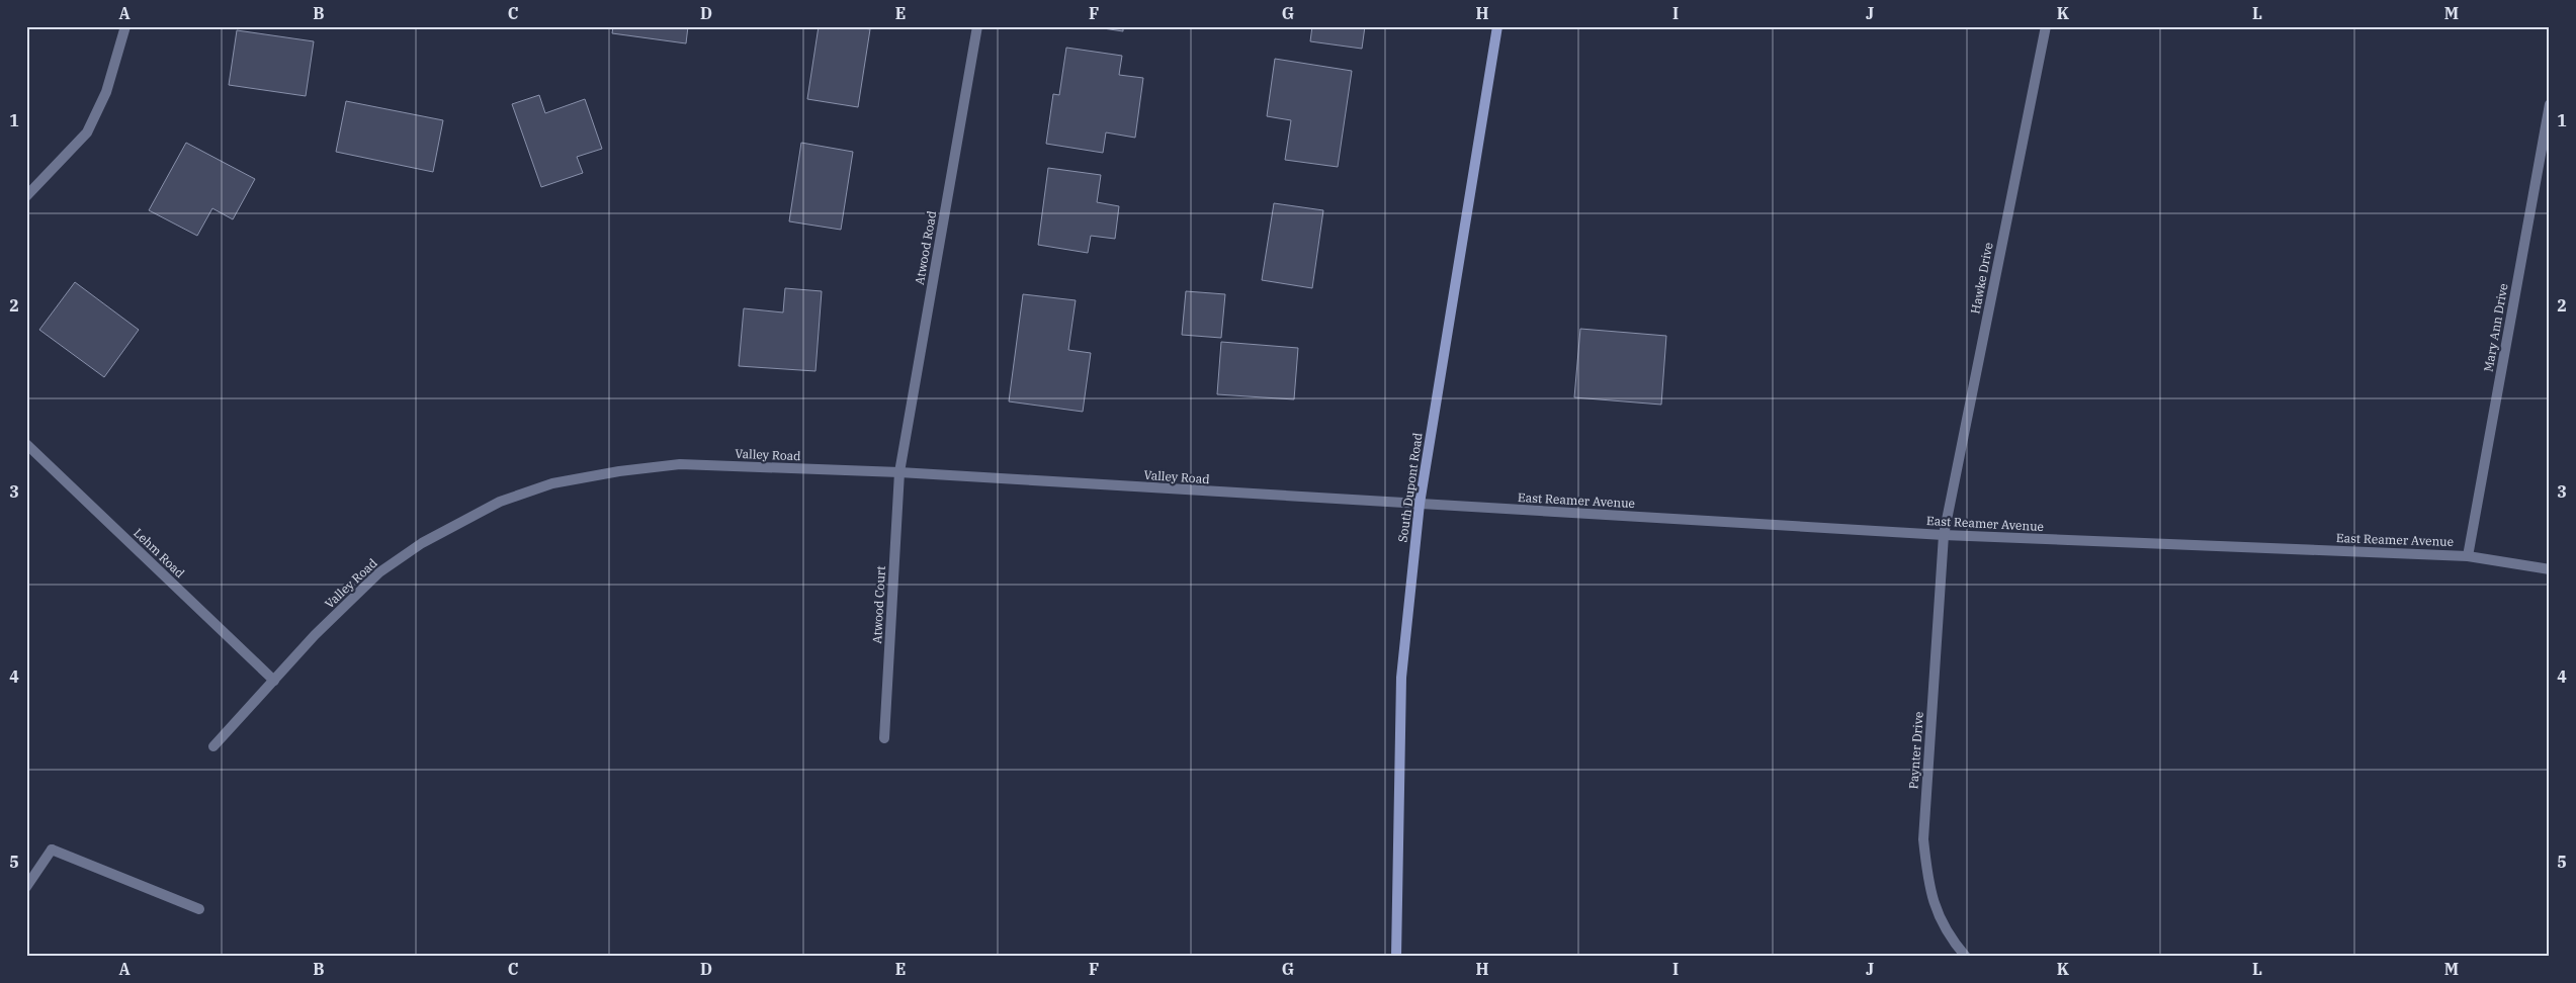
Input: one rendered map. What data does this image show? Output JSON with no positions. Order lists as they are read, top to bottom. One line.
{"streets":{"street":["Atwood Road","Hawke Drive","Mary Ann Drive","Valley Road","South Dupont Road","East Reamer Avenue","Lehm Road","Atwood Court","Paynter Drive"]},"crossings":[["Atwood Road","Valley Road"],["Atwood Road","Atwood Court"],["Hawke Drive","East Reamer Avenue"],["Hawke Drive","Paynter Drive"],["Mary Ann Drive","East Reamer Avenue"],["Valley Road","South Dupont Road"],["Valley Road","East Reamer Avenue"],["Valley Road","Lehm Road"],["Valley Road","Atwood Court"],["South Dupont Road","East Reamer Avenue"],["East Reamer Avenue","Paynter Drive"]],"grid":{"columns":["A","B","C","D","E","F","G","H","I","J","K","L","M"],"rows":["1","2","3","4","5"]}}
